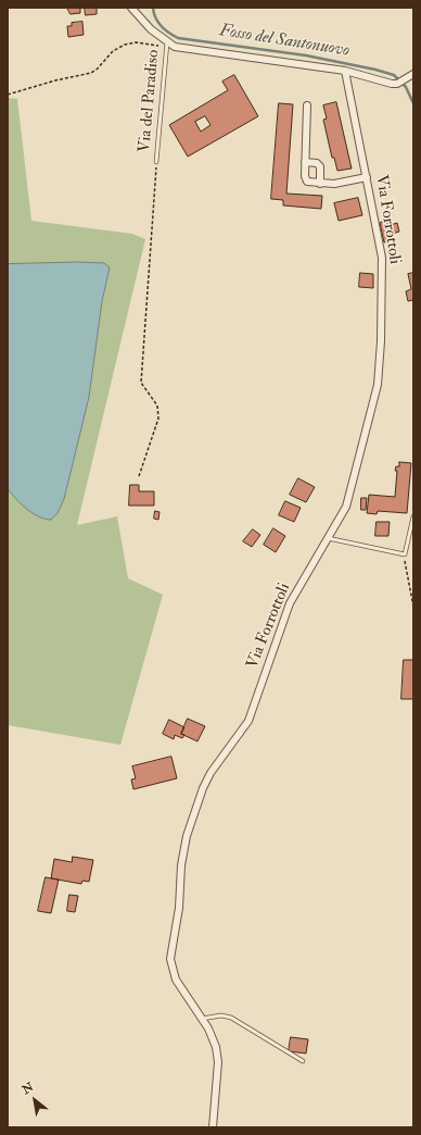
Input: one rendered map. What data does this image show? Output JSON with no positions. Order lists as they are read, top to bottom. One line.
{"streets":{"street":["Via Forrottoli"],"lane":["Via del Paradiso"]},"water":["Fosso del Santonuovo"],"north":"top left"}
